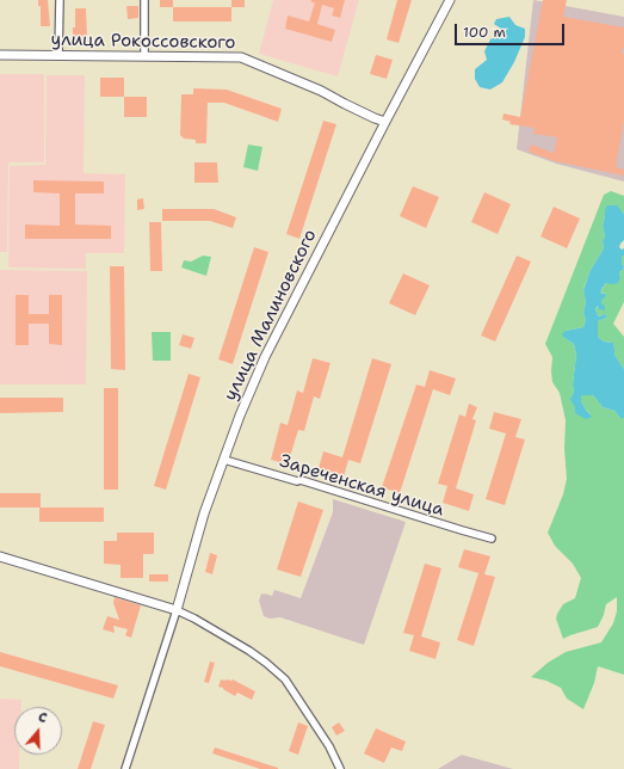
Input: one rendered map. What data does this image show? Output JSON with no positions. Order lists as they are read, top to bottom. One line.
{"streets":{"street":["улица Рокоссовского","улица Малиновского","Зареченская улица"]},"crossings":[["улица Рокоссовского","улица Малиновского"],["улица Малиновского","Зареченская улица"]],"scale_bar":"100 m","north":"top"}
